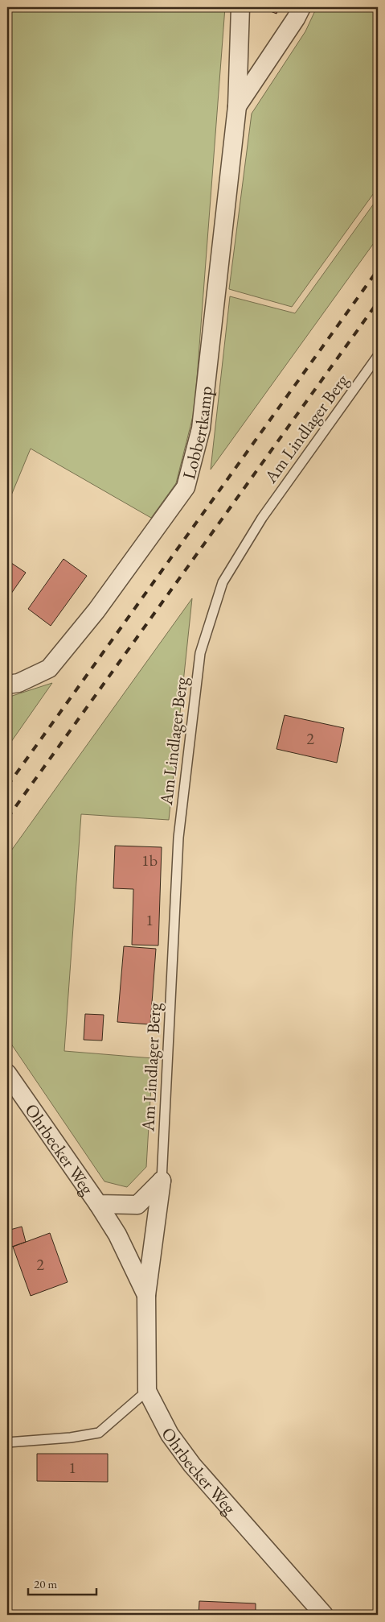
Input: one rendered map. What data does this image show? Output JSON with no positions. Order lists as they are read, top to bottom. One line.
{"streets":{"street":["Lobbertkamp","Ohrbecker Weg"],"lane":["Am Lindlager Berg"]},"crossings":[["Am Lindlager Berg","Ohrbecker Weg"]],"house_numbers":["2","1b","1","2","1"],"scale_bar":"20 m"}
